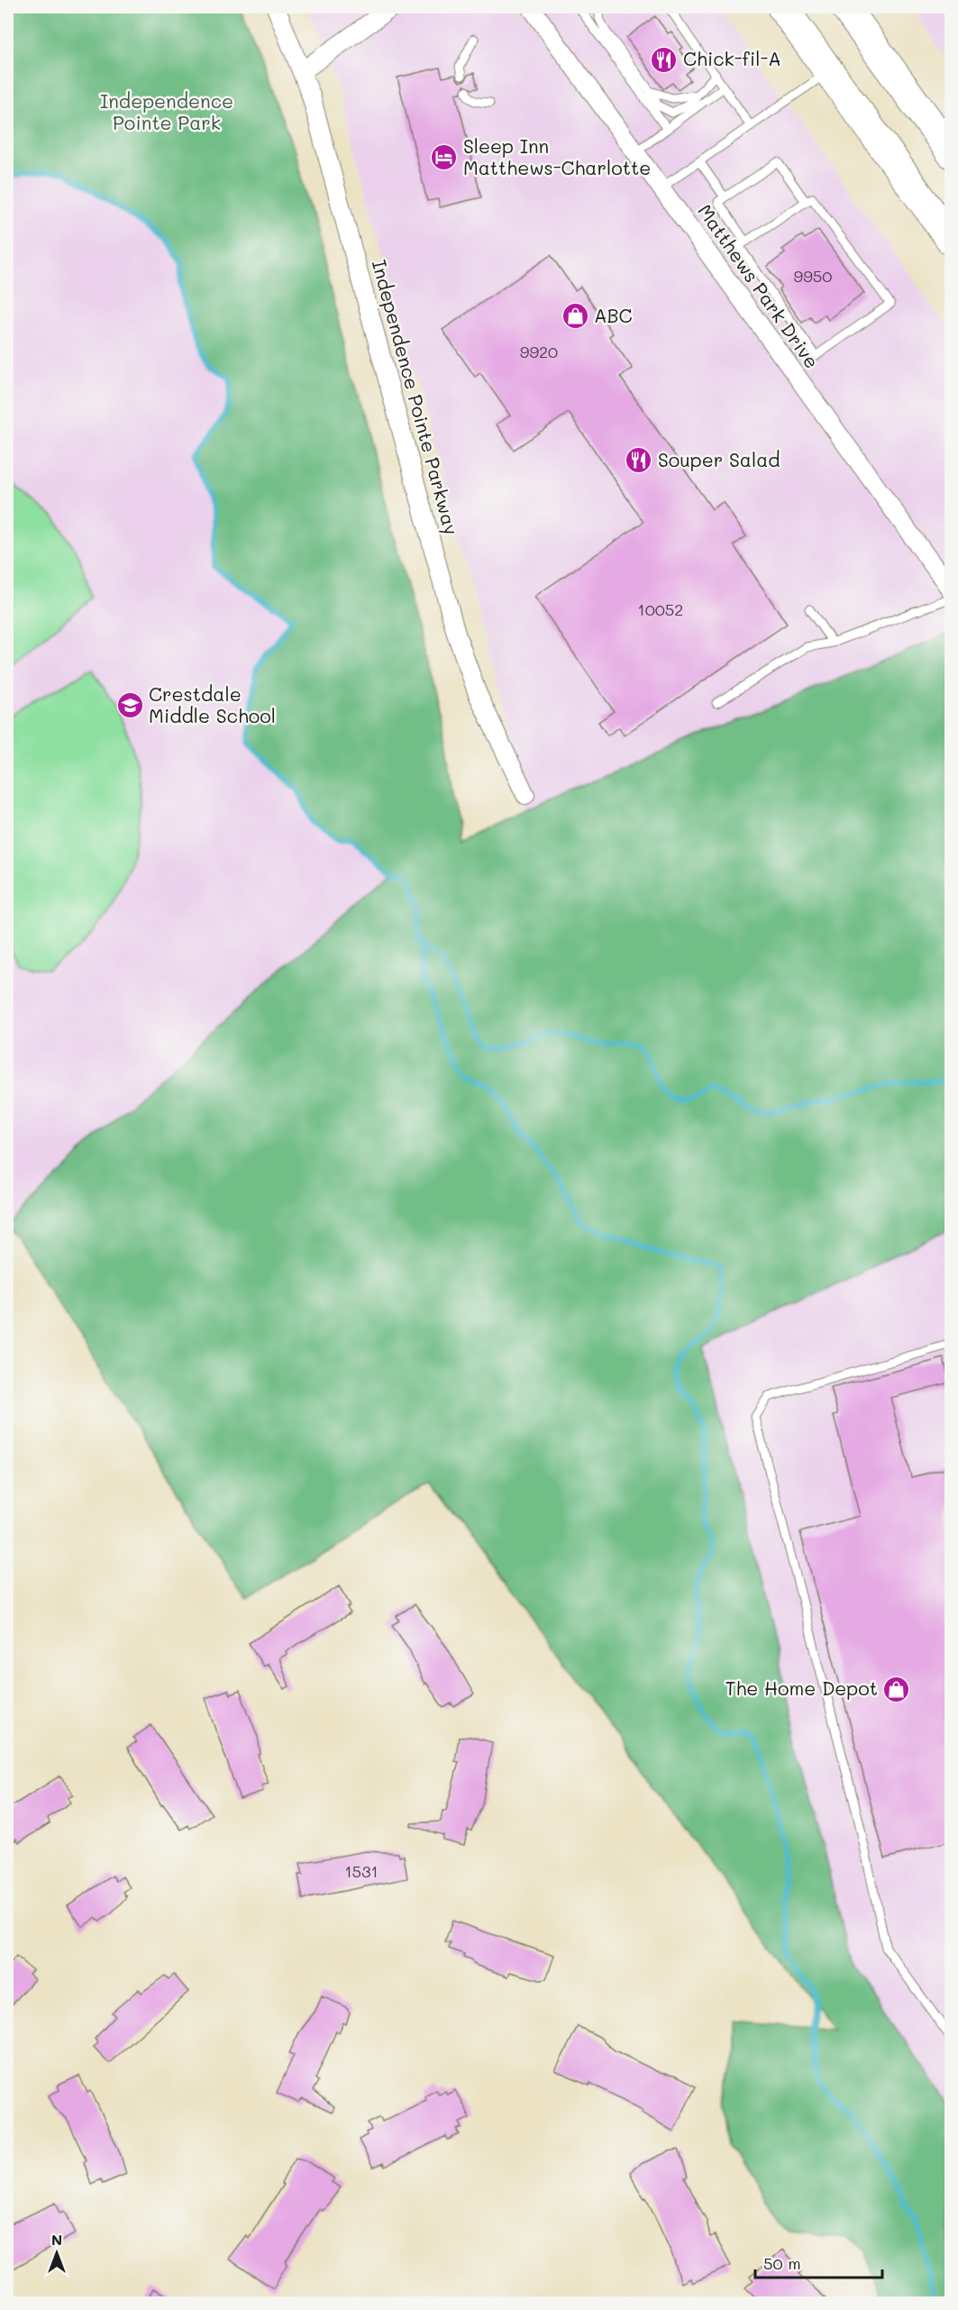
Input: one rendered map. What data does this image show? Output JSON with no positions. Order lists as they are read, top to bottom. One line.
{"streets":{"street":["Matthews Park Drive","Independence Pointe Parkway"]},"parks":["Independence Pointe Park"],"places":{"restaurant":["Chick-fil-A","Souper Salad"],"hotel":["Sleep Inn Matthews-Charlotte"],"shop":["ABC","The Home Depot"],"school or university":["Crestdale Middle School"]},"house_numbers":["9950","9920","10052","1531"],"scale_bar":"50 m","north":"top"}
